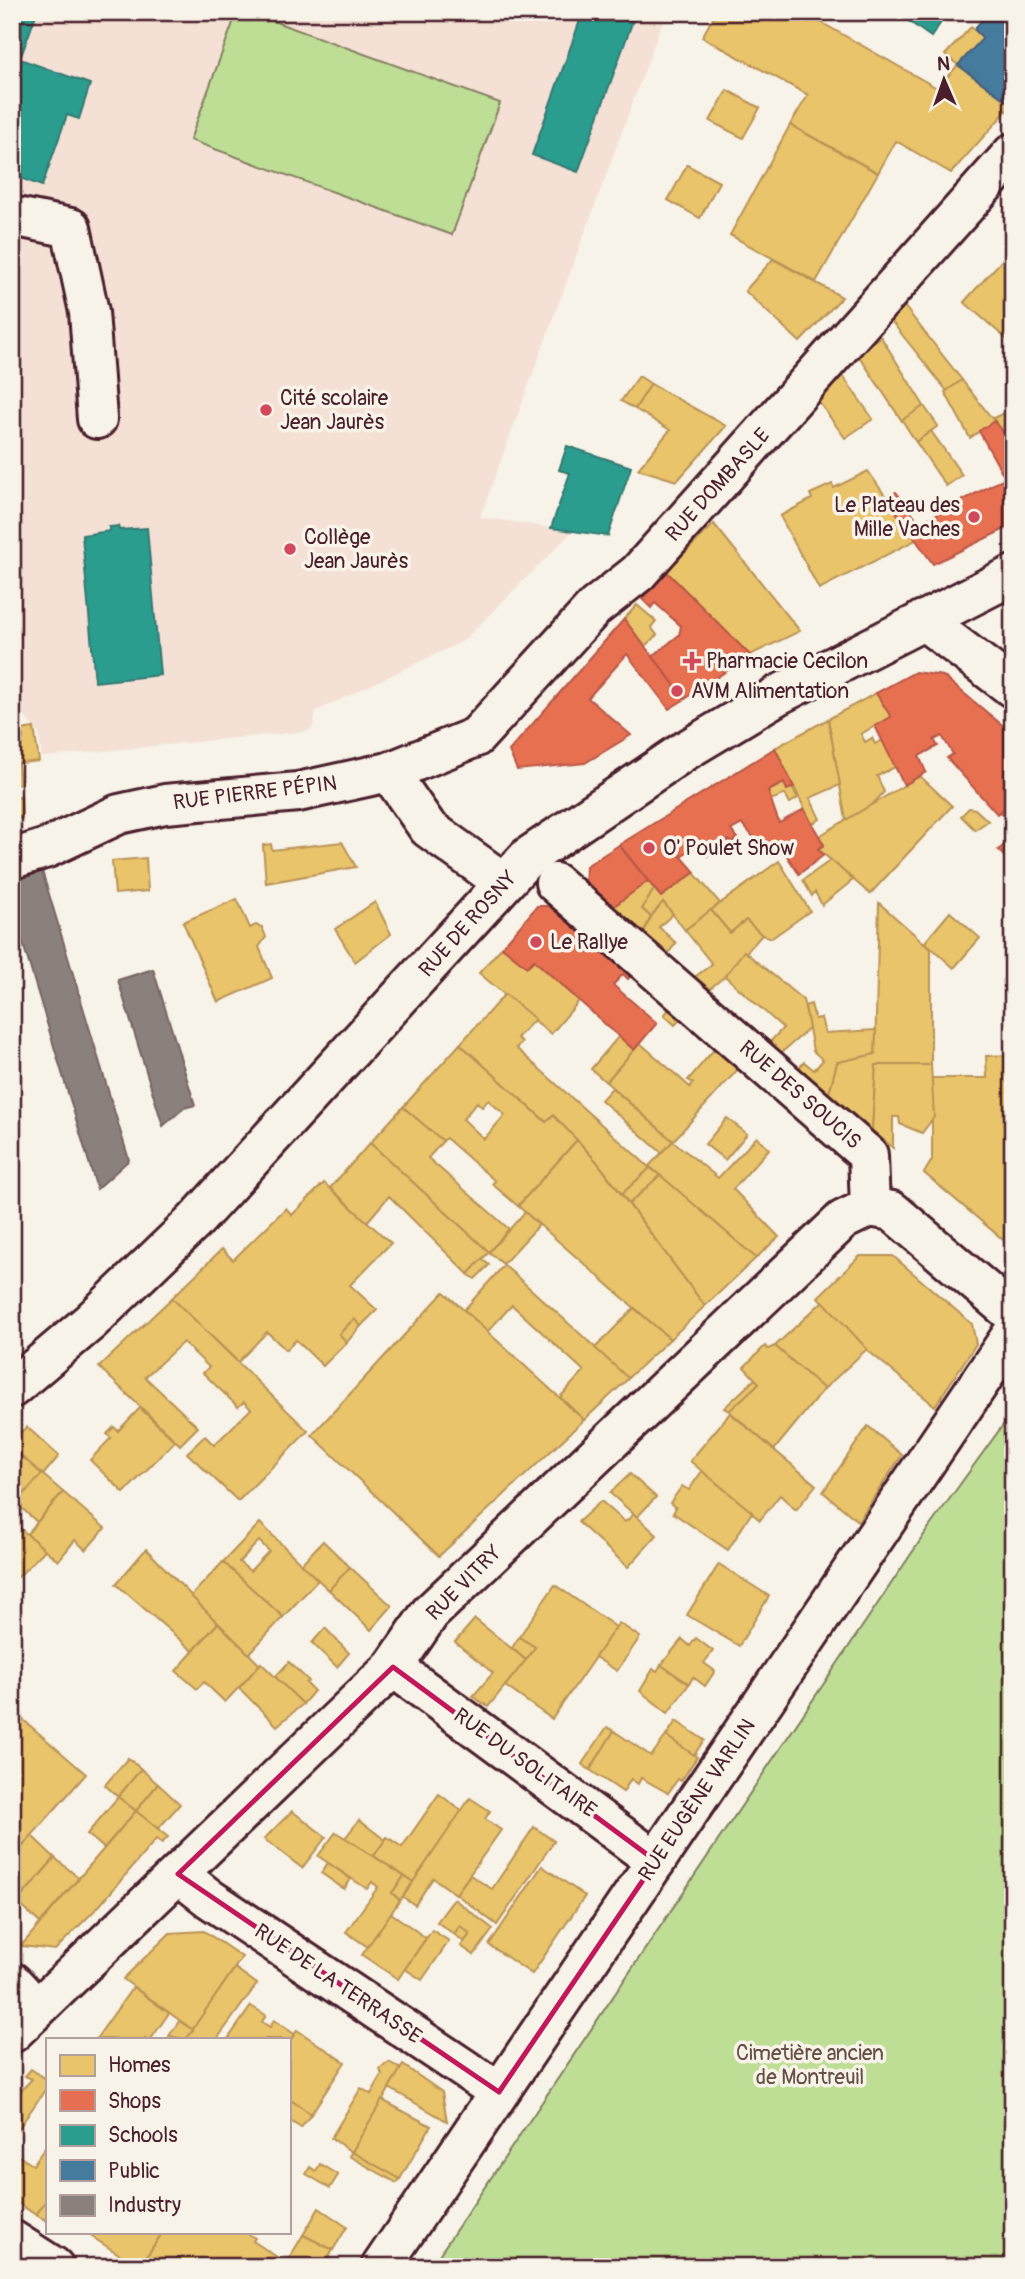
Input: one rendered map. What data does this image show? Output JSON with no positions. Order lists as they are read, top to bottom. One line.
{"streets":{"street":["RUE DOMBASLE","RUE PIERRE PÉPIN","RUE DE ROSNY","RUE DES SOUCIS","RUE VITRY","RUE DU SOLITAIRE","RUE EUGÈNE VARLIN","RUE DE LA TERRASSE"]},"crossings":[["RUE DOMBASLE","RUE PIERRE PÉPIN"],["RUE DES SOUCIS","RUE VITRY"],["RUE VITRY","RUE DU SOLITAIRE"],["RUE VITRY","RUE DE LA TERRASSE"],["RUE DU SOLITAIRE","RUE EUGÈNE VARLIN"],["RUE EUGÈNE VARLIN","RUE DE LA TERRASSE"]],"parks":["Cimetière ancien de Montreuil"],"places":{"other":["Cité scolaire Jean Jaurès","Le Plateau des Mille Vaches","Collège Jean Jaurès","AVM Alimentation","O' Poulet Show","Le Rallye"],"health":["Pharmacie Cecilon"]},"legend":["Homes","Shops","Schools","Public","Industry"],"north":"top"}
